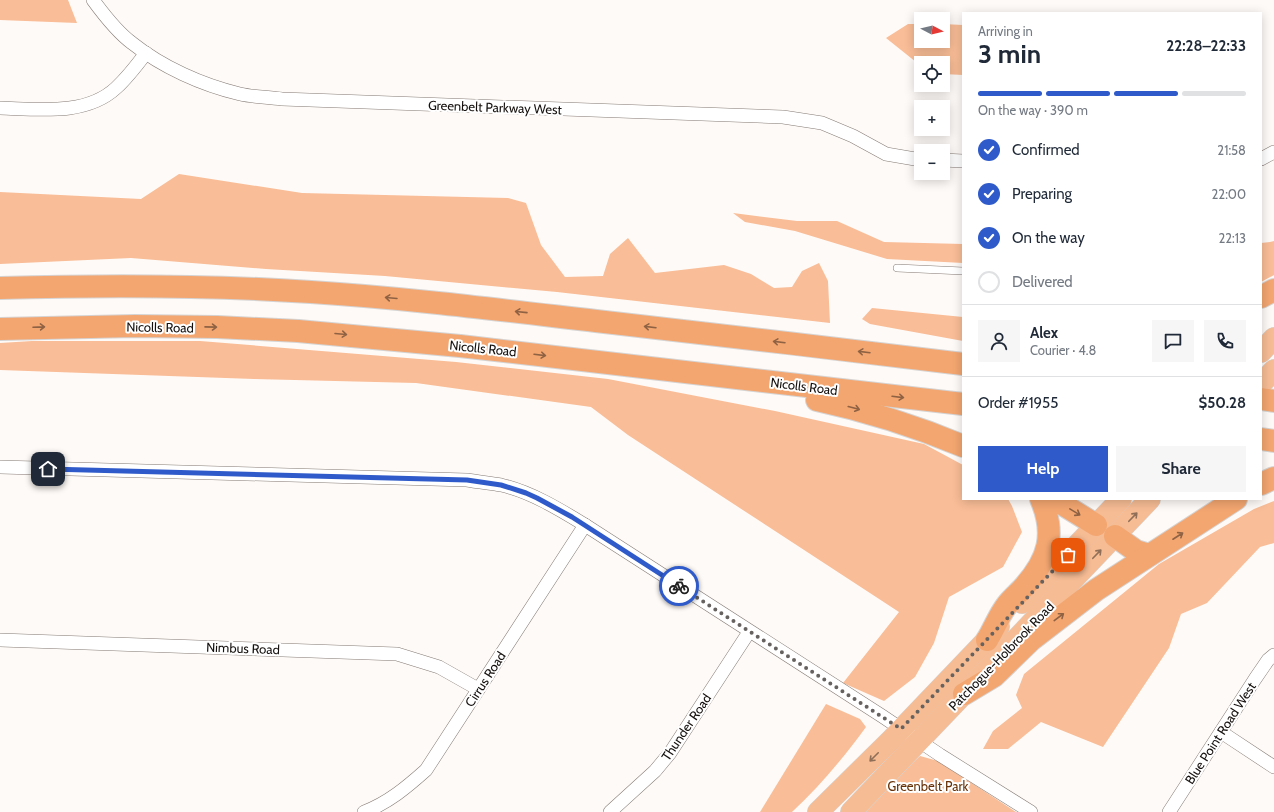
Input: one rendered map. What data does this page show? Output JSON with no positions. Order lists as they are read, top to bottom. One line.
{"streets":{"highway":["Nicolls Road"],"main road":["Patchogue-Holbrook Road"],"street":["Greenbelt Parkway West","Nimbus Road","Cirrus Road","Thunder Road","Blue Point Road West"]},"crossings":[["Nimbus Road","Cirrus Road"]],"parks":["Greenbelt Park"],"north":"right","page":{"map_buttons":["+","−"],"heading":["3 min","Arriving in","22:28–22:33"],"panel":["Alex","Courier · 4.8","Order #1955","$50.28"],"bar":"On the way · 390 m","list":[["Confirmed","21:58"],["Preparing","22:00"],["On the way","22:13"],"Delivered"],"buttons":["Help","Share"]}}
